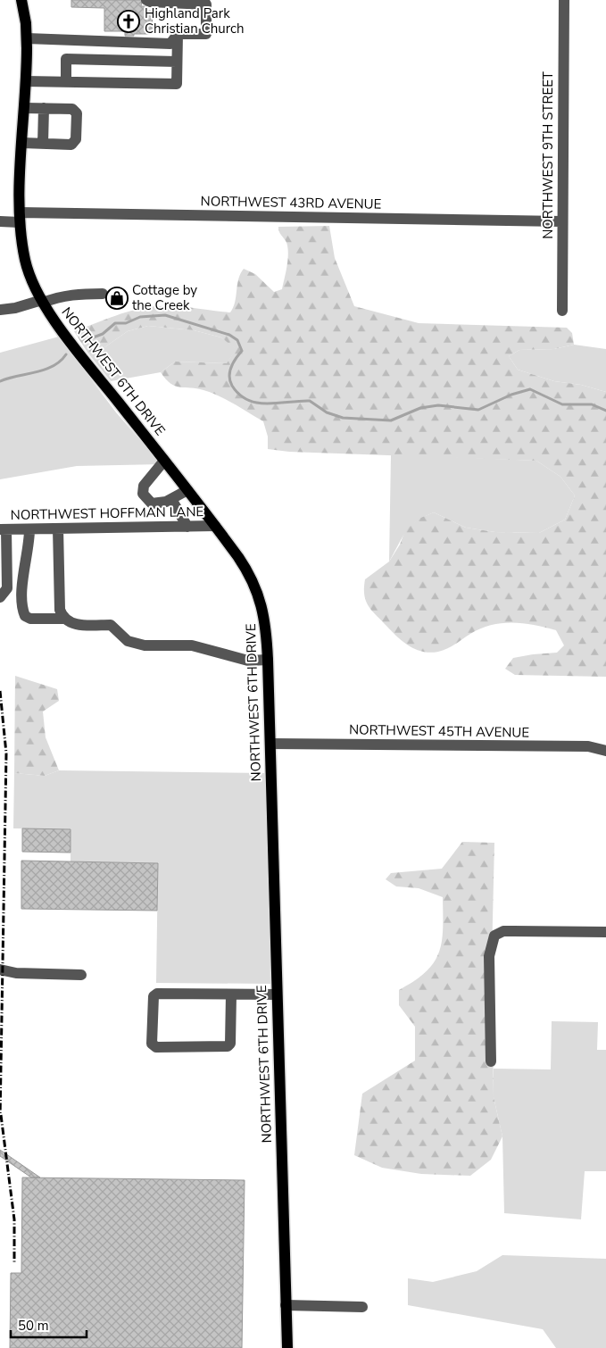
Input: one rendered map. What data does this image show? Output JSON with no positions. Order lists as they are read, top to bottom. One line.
{"streets":{"main road":["NORTHWEST 6TH DRIVE"],"street":["NORTHWEST 9TH STREET","NORTHWEST 43RD AVENUE","NORTHWEST HOFFMAN LANE","NORTHWEST 45TH AVENUE"]},"crossings":[["NORTHWEST 9TH STREET","NORTHWEST 43RD AVENUE"],["NORTHWEST 43RD AVENUE","NORTHWEST 6TH DRIVE"],["NORTHWEST 6TH DRIVE","NORTHWEST HOFFMAN LANE"],["NORTHWEST 6TH DRIVE","NORTHWEST 45TH AVENUE"]],"places":{"church":["Highland Park Christian Church"],"shop":["Cottage by the Creek"]},"scale_bar":"50 m"}
